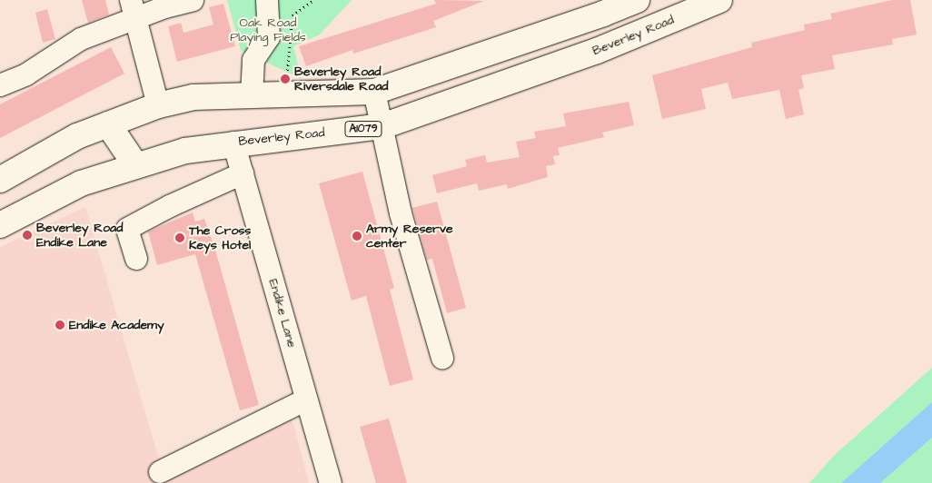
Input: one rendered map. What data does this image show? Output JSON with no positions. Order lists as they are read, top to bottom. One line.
{"streets":{"main road":["Beverley Road","A1079"],"street":["Endike Lane"]},"crossings":[["Beverley Road","Endike Lane"]],"parks":["Oak Road Playing Fields"],"places":["Beverley Road Riversdale Road","Beverley Road Endike Lane","Army Reserve center","The Cross Keys Hotel","Endike Academy"]}
